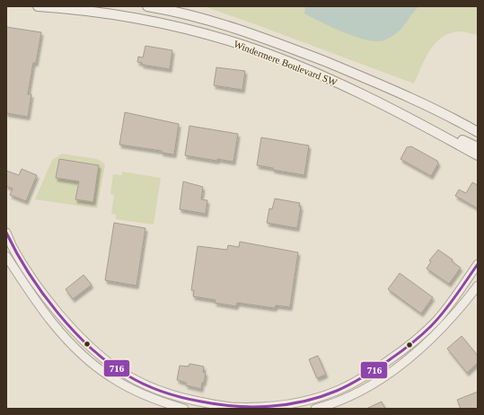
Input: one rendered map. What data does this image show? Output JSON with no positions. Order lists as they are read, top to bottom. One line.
{"streets":{"main road":["Windermere Boulevard SW"]},"lines":["transit line 716"]}
